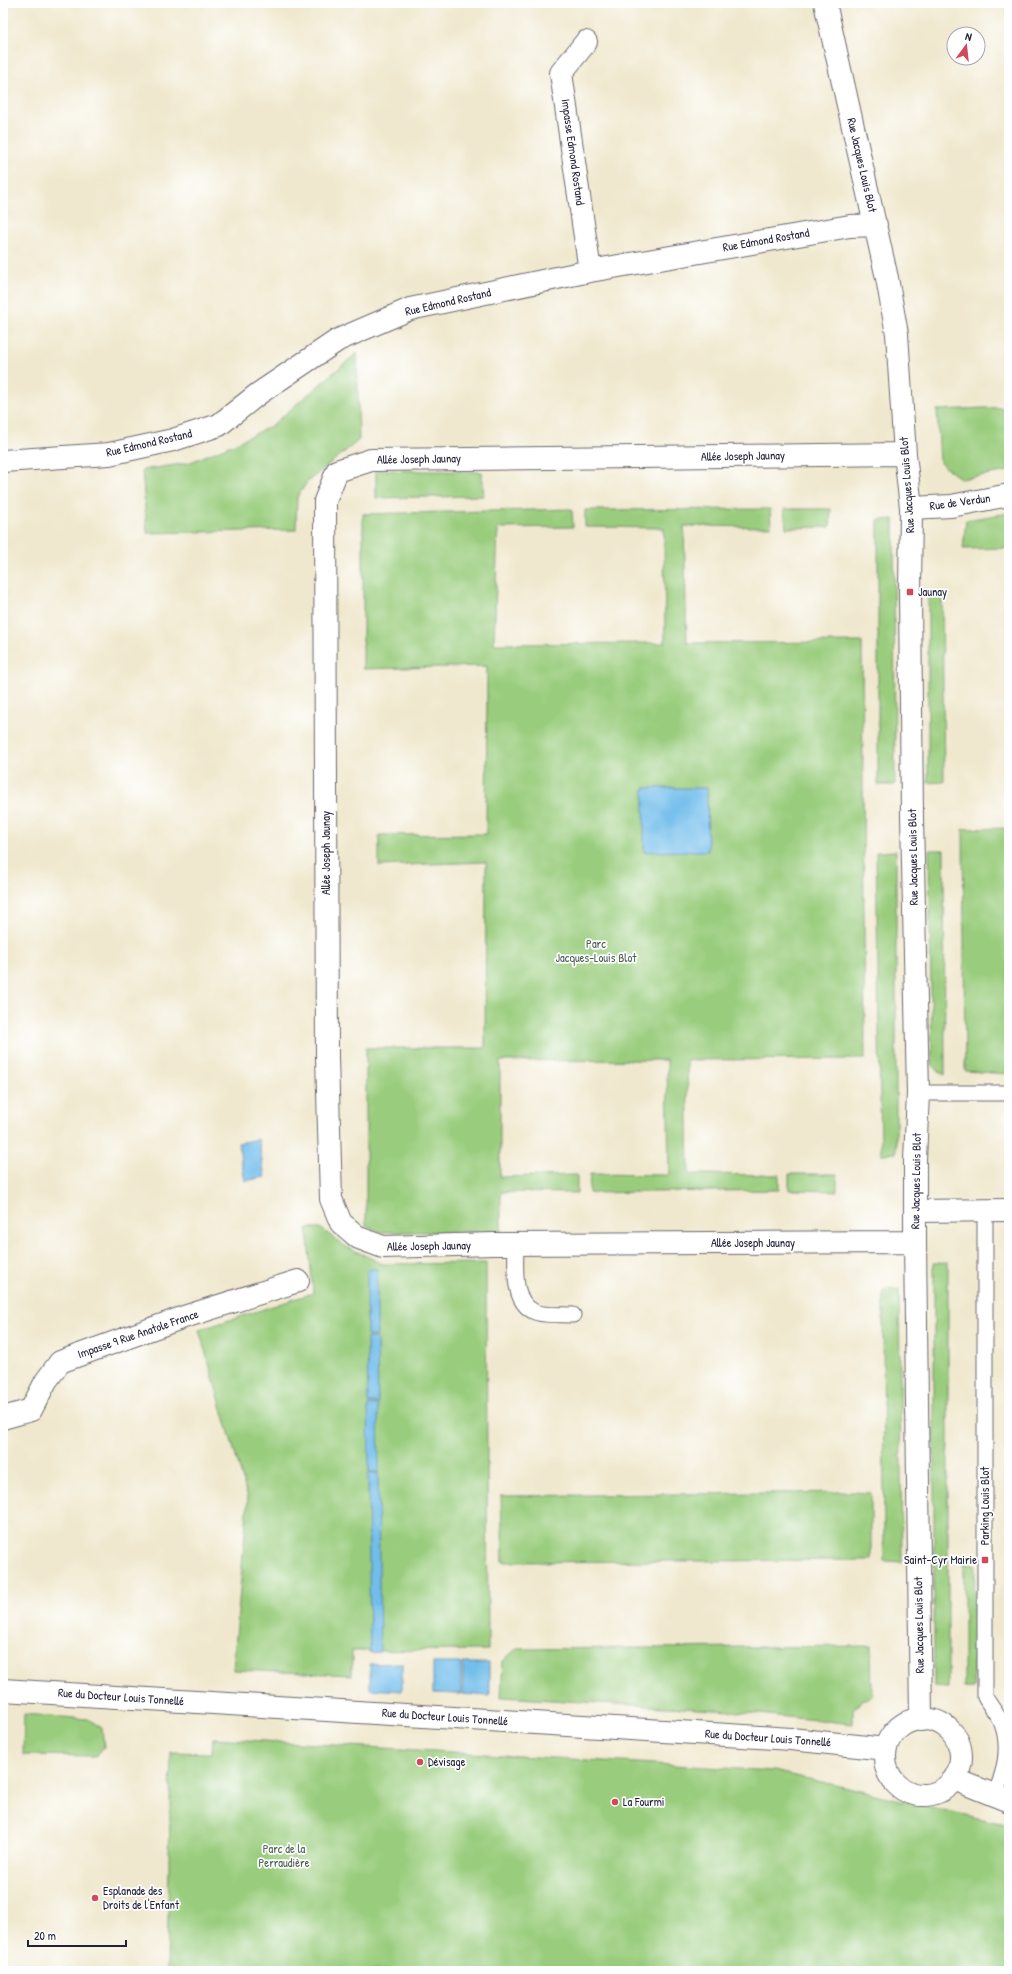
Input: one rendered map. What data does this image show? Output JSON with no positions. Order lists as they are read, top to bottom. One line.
{"streets":{"street":["Impasse Edmond Rostand","Rue Jacques Louis Blot","Rue Edmond Rostand","Allée Joseph Jaunay","Rue de Verdun","Impasse 9 Rue Anatole France","Rue du Docteur Louis Tonnellé"],"lane":["Parking Louis Blot"]},"crossings":[["Impasse Edmond Rostand","Rue Edmond Rostand"],["Rue Jacques Louis Blot","Rue Edmond Rostand"],["Rue Jacques Louis Blot","Allée Joseph Jaunay"],["Rue Jacques Louis Blot","Rue de Verdun"],["Rue Jacques Louis Blot","Rue du Docteur Louis Tonnellé"]],"parks":["Parc Jacques-Louis Blot","Parc de la Perraudière"],"places":{"transit":["Jaunay","Saint-Cyr Mairie"],"other":["Dévisage","La Fourmi","Esplanade des Droits de l'Enfant"]},"scale_bar":"20 m","north":"top"}
